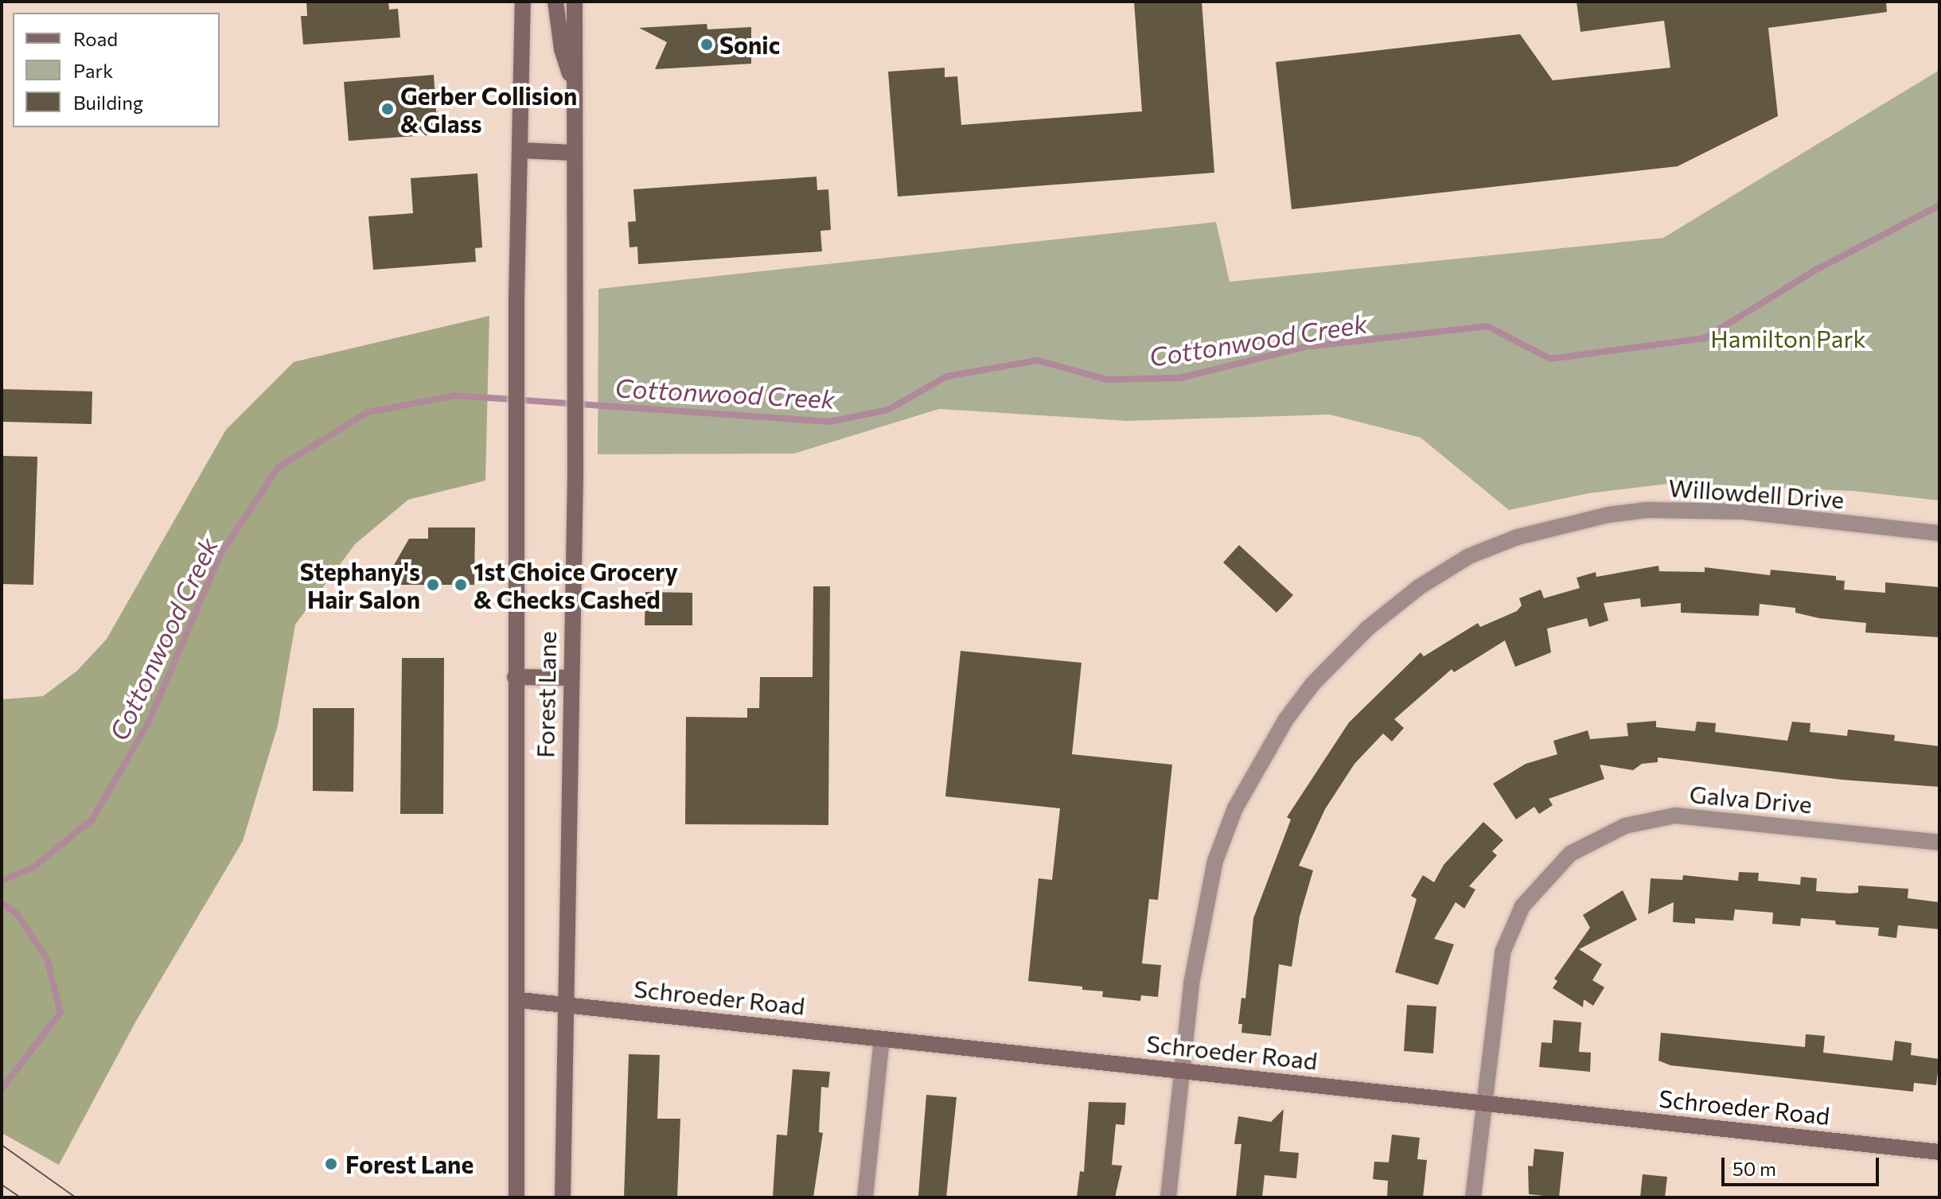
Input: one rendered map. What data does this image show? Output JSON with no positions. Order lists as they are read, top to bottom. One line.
{"streets":{"main road":["Forest Lane","Schroeder Road"],"street":["Willowdell Drive","Galva Drive"]},"crossings":[["Willowdell Drive","Schroeder Road"],["Forest Lane","Schroeder Road"],["Galva Drive","Schroeder Road"]],"water":["Cottonwood Creek"],"parks":["Hamilton Park"],"places":["Sonic","Gerber Collision & Glass","Stephany's Hair Salon","1st Choice Grocery & Checks Cashed","Forest Lane"],"legend":["Road","Park","Building"],"scale_bar":"50 m"}
